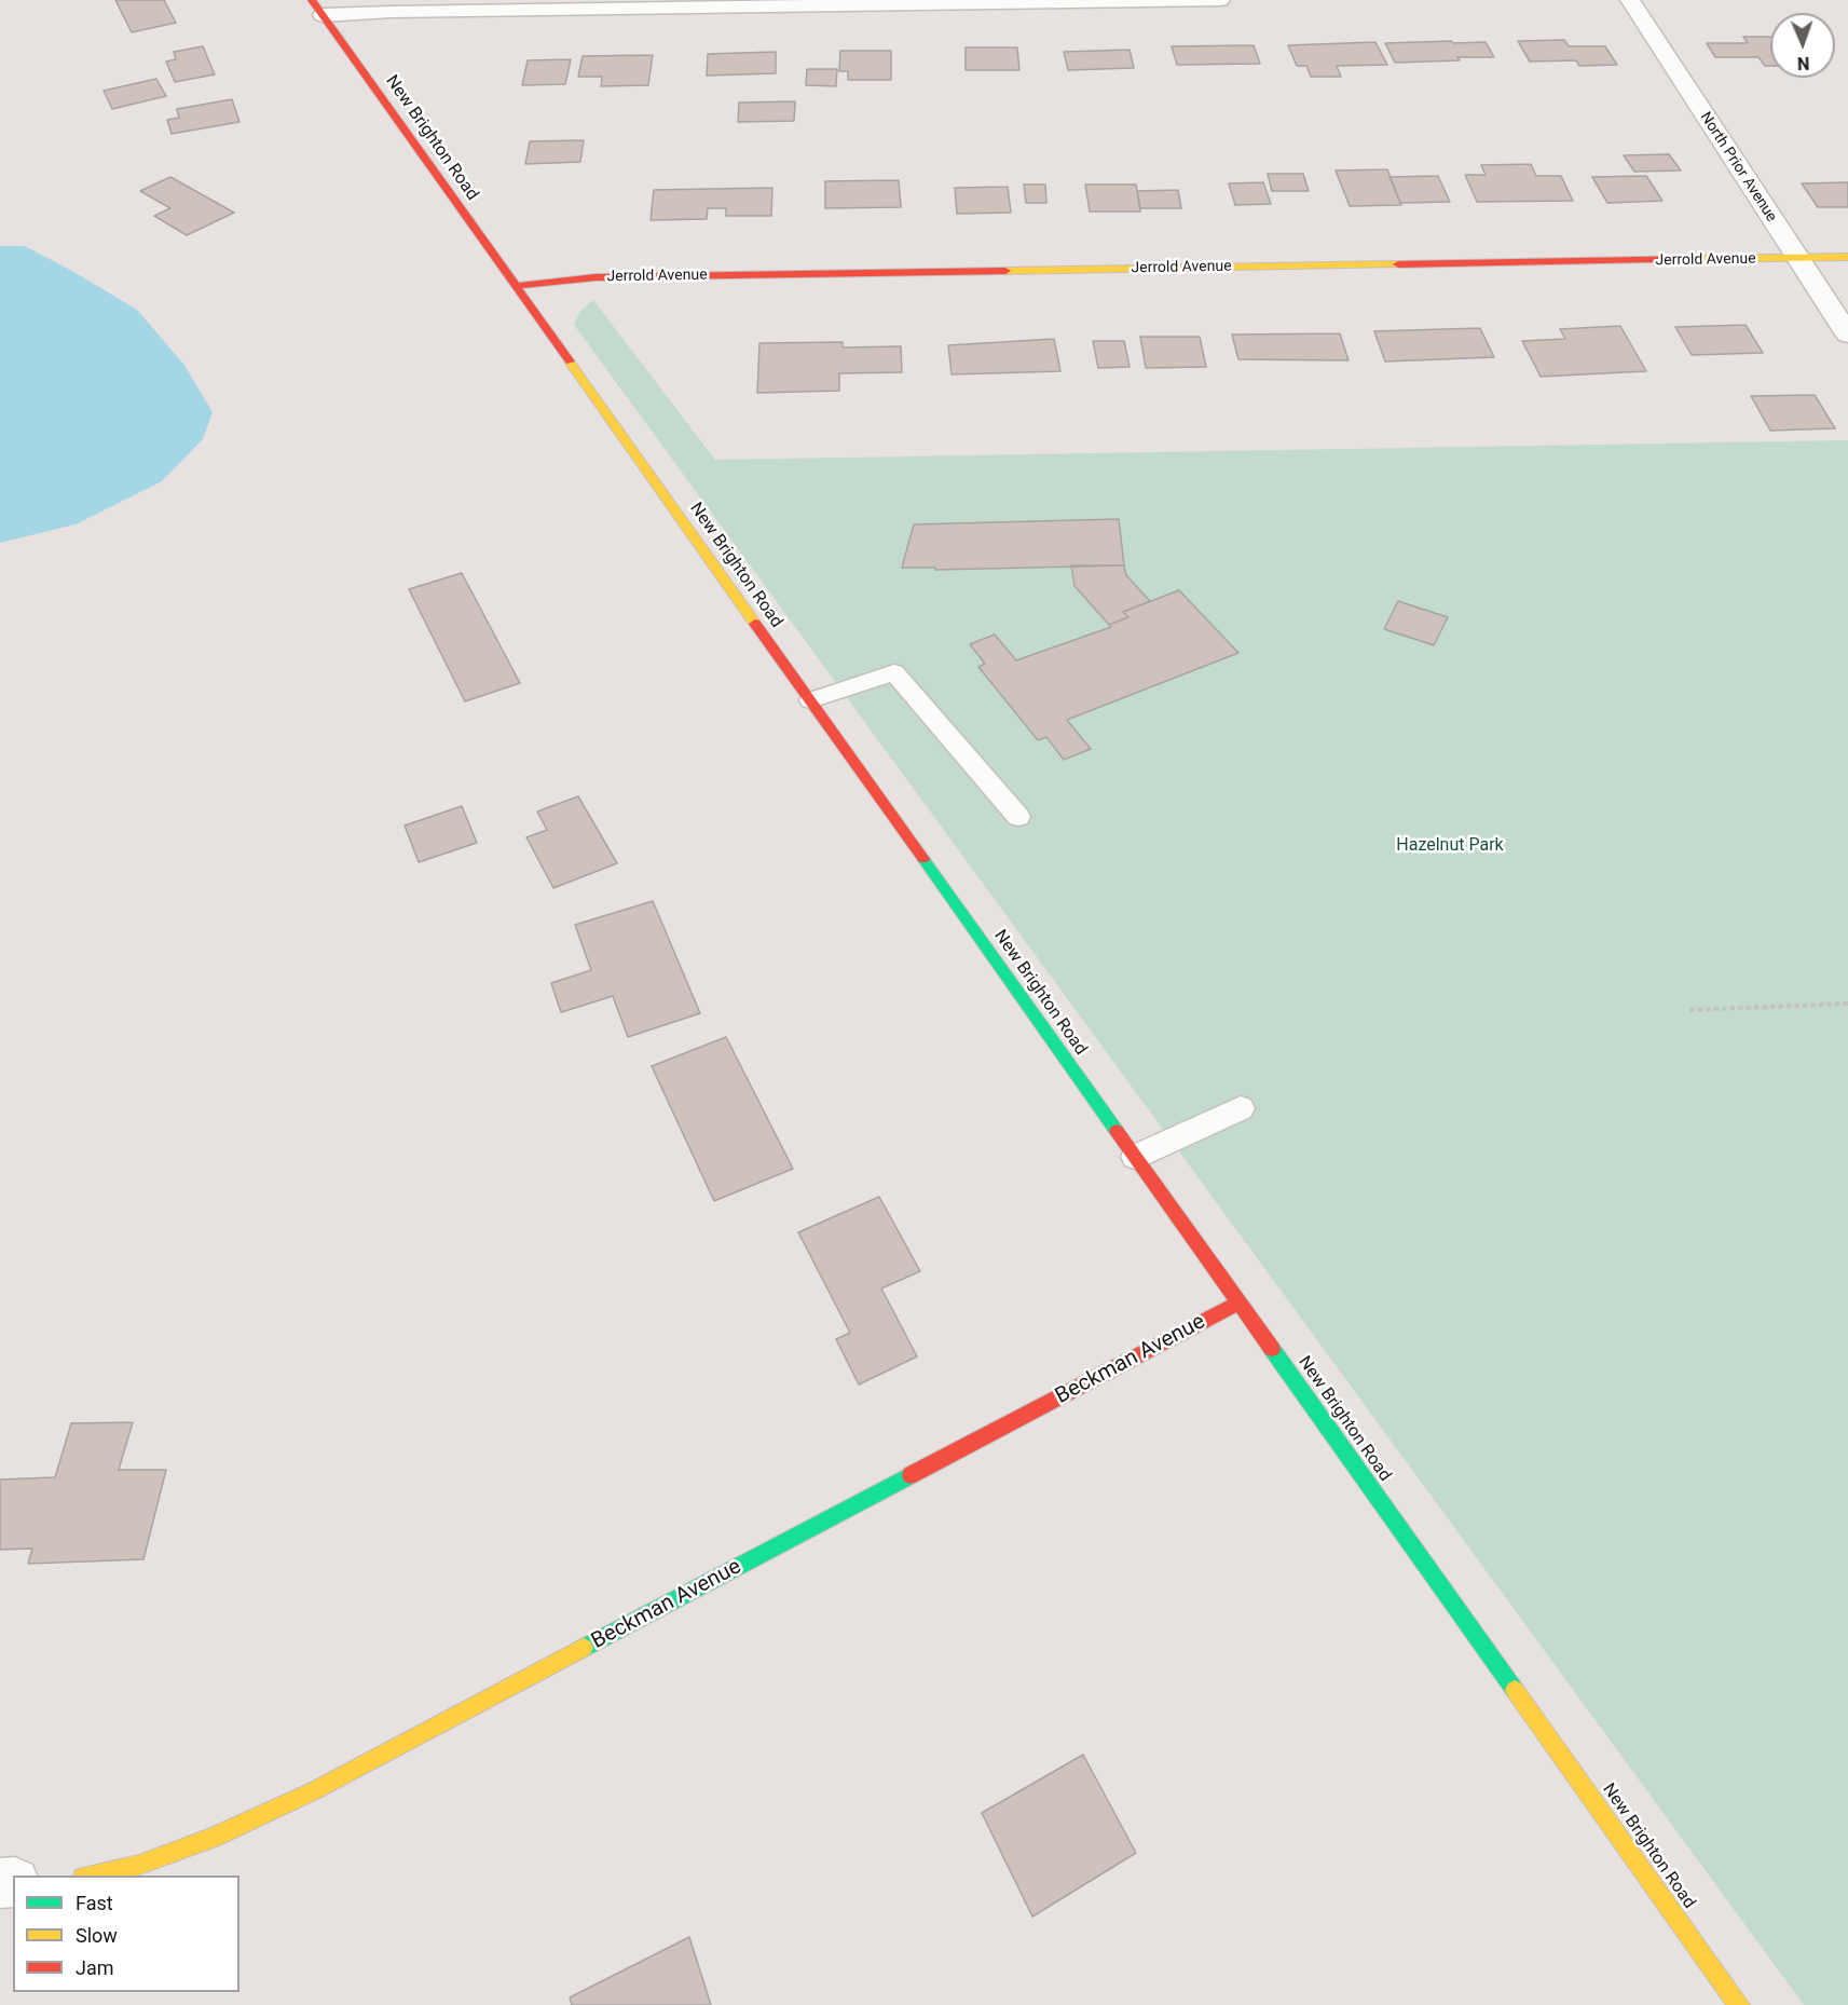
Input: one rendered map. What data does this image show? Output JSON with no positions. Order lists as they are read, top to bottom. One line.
{"streets":{"street":["New Brighton Road","North Prior Avenue","Jerrold Avenue","Beckman Avenue"]},"crossings":[["New Brighton Road","Jerrold Avenue"],["New Brighton Road","Beckman Avenue"],["North Prior Avenue","Jerrold Avenue"]],"parks":["Hazelnut Park"],"legend":["Fast","Slow","Jam"],"north":"bottom"}
